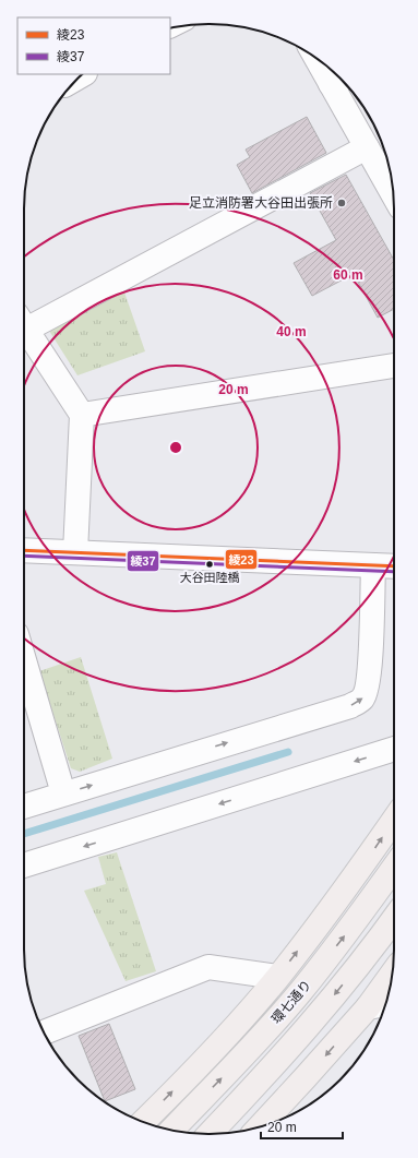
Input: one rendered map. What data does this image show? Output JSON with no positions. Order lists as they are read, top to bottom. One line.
{"streets":{"main road":["環七通り"]},"places":["足立消防署大谷田出張所","大谷田陸橋"],"lines":["transit line 綾23","transit line 綾37"],"legend":["綾23","綾37"],"scale_bar":"20 m","rings":["60 m","40 m","20 m"]}
